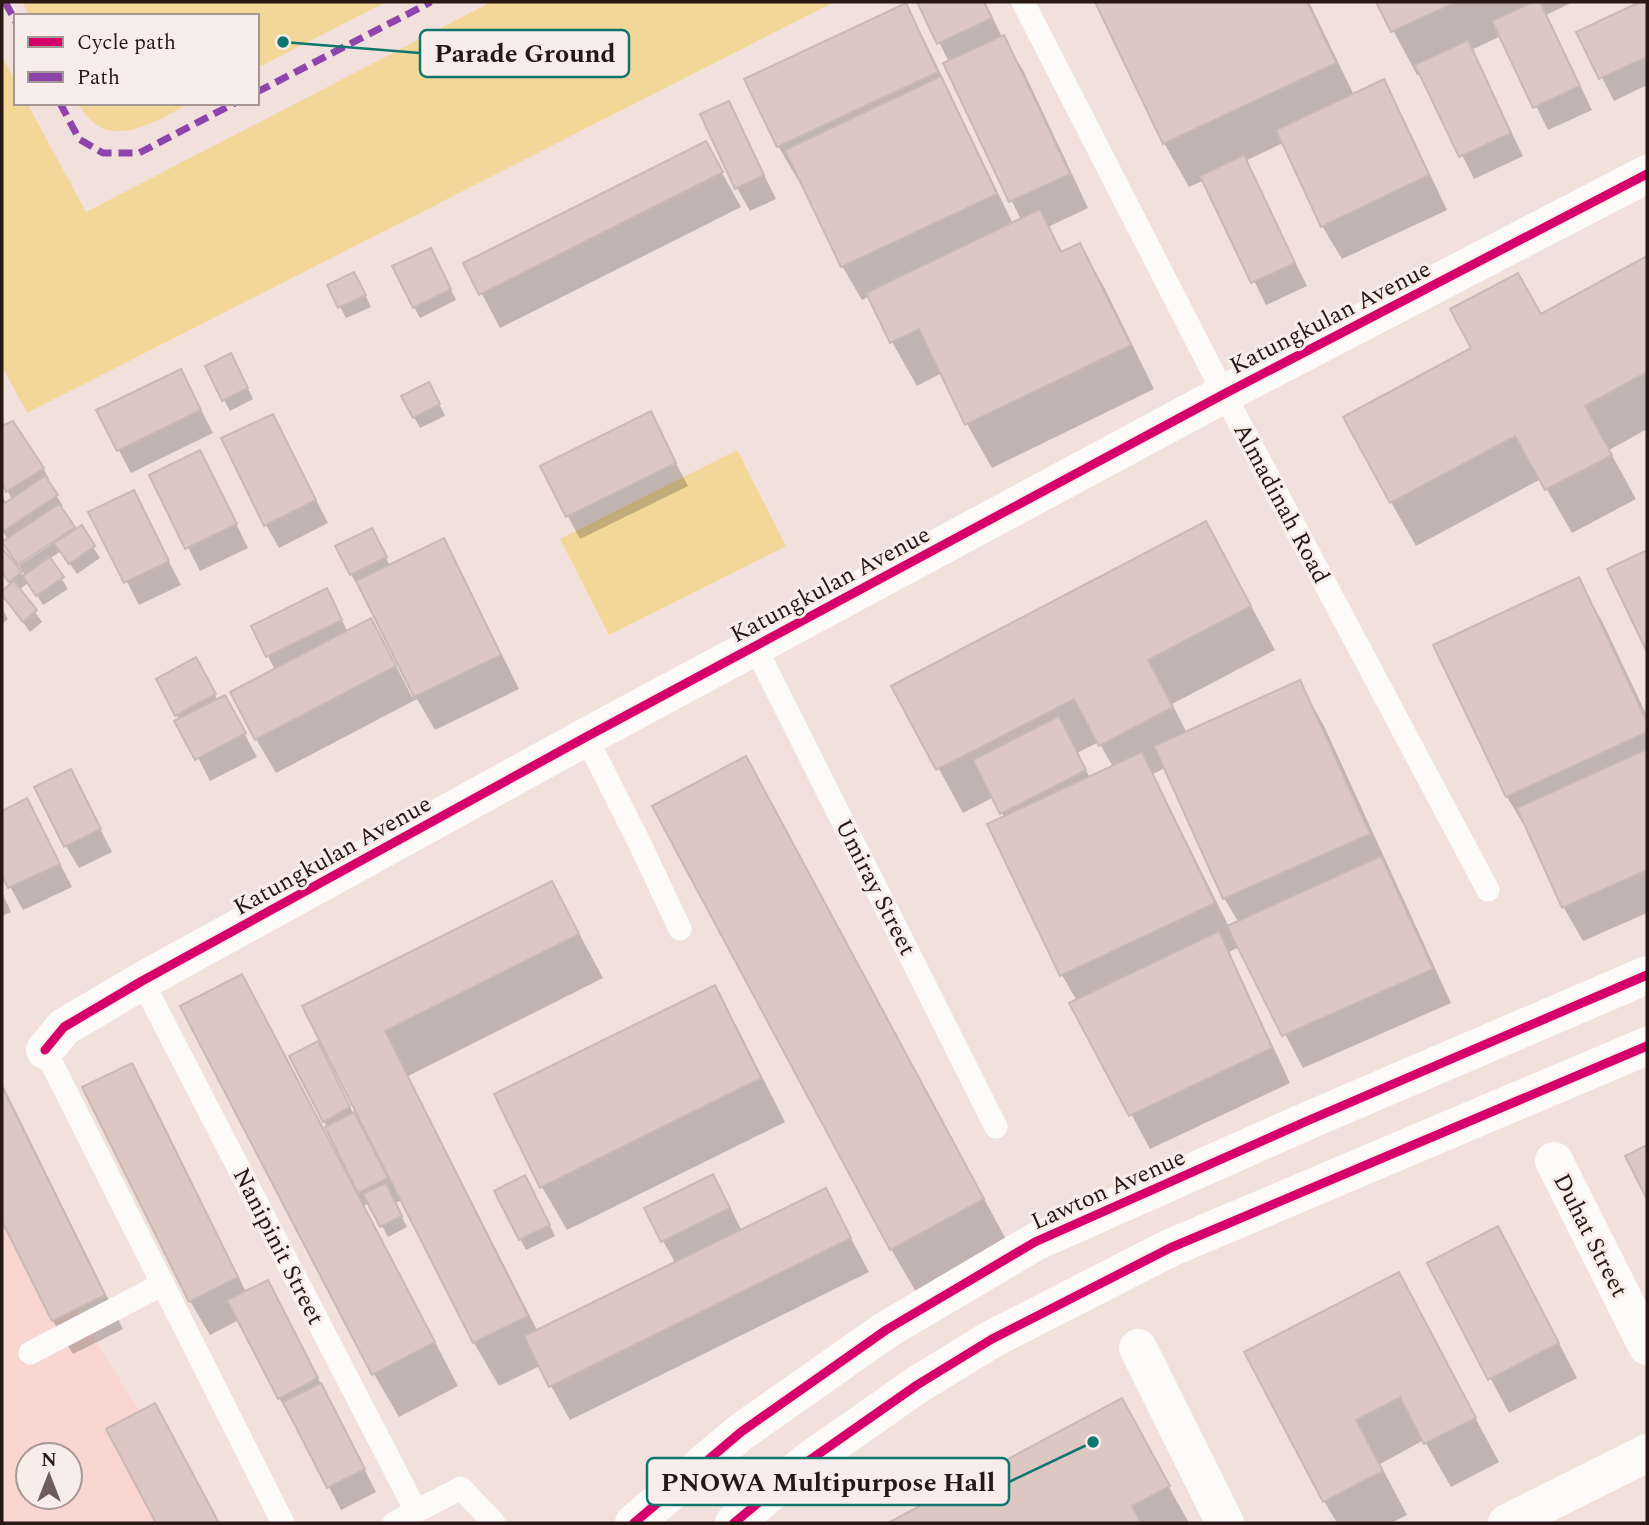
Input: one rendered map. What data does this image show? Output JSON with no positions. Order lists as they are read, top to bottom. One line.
{"streets":{"street":["Katungkulan Avenue","Lawton Avenue","Duhat Street"],"lane":["Almadinah Road","Umiray Street","Nanipinit Street"]},"crossings":[["Katungkulan Avenue","Almadinah Road"],["Katungkulan Avenue","Umiray Street"],["Katungkulan Avenue","Nanipinit Street"]],"places":["Parade Ground","PNOWA Multipurpose Hall"],"legend":["Cycle path","Path"],"north":"top"}
